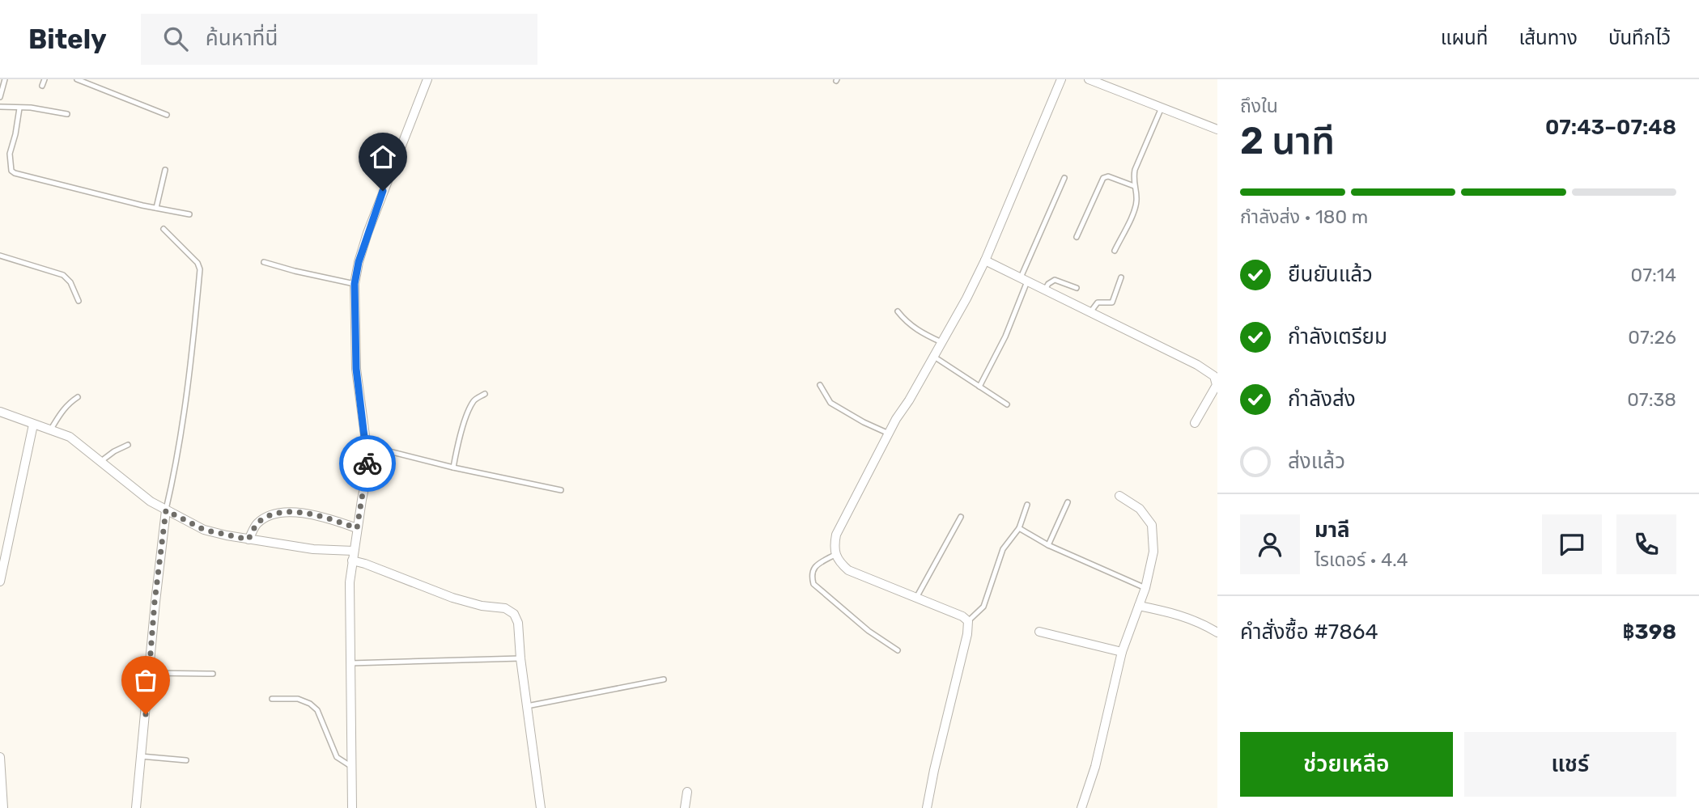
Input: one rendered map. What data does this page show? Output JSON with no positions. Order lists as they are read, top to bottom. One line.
{"page":{"header":"Bitely","search":"ค้นหาที่นี่","nav":["แผนที่","เส้นทาง","บันทึกไว้"],"heading":["2 นาที","ถึงใน","07:43–07:48"],"panel":["มาลี","ไรเดอร์ · 4.4","คำสั่งซื้อ #7864","฿398"],"bar":"กำลังส่ง · 180 m","list":[["ยืนยันแล้ว","07:14"],["กำลังเตรียม","07:26"],["กำลังส่ง","07:38"],"ส่งแล้ว"],"buttons":["ช่วยเหลือ","แชร์"]}}
